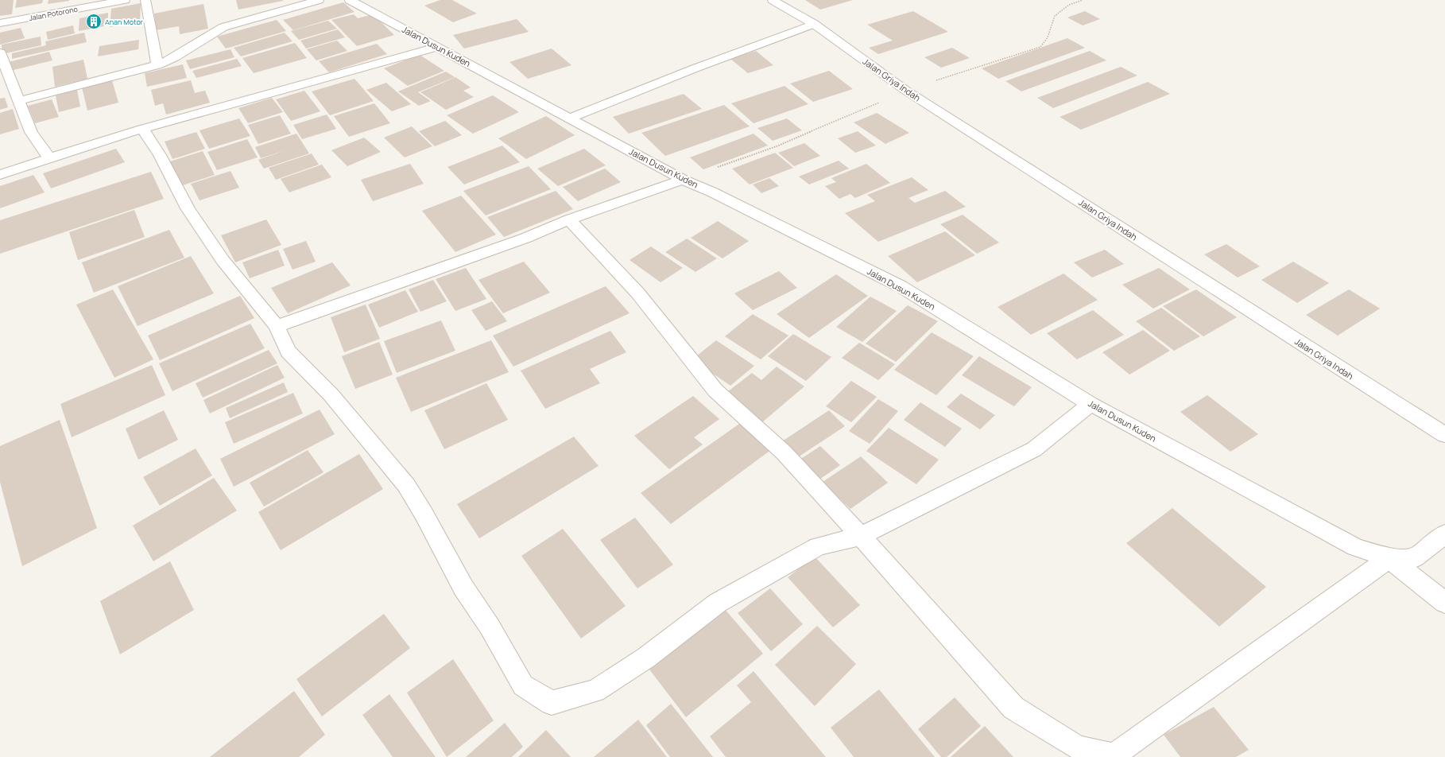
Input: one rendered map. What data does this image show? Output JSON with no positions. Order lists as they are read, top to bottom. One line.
{"streets":{"street":["Jalan Potorono","Jalan Dusun Kuden","Jalan Griya Indah"]},"places":{"building":["Anan Motor"]}}
